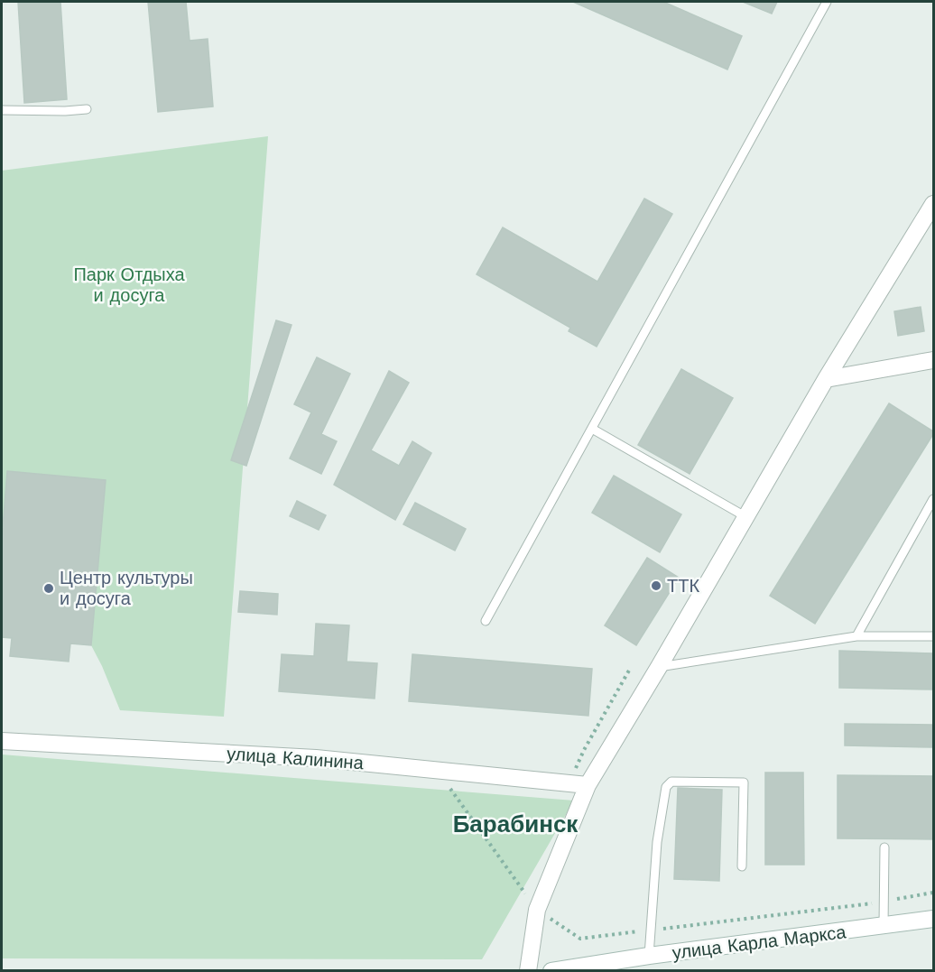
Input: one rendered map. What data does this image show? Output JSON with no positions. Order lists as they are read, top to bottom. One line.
{"streets":{"street":["улица Калинина","улица Карла Маркса"]},"districts":["Барабинск"],"parks":["Парк Отдыха и досуга"],"places":["ТТК","Центр культуры и досуга"]}
